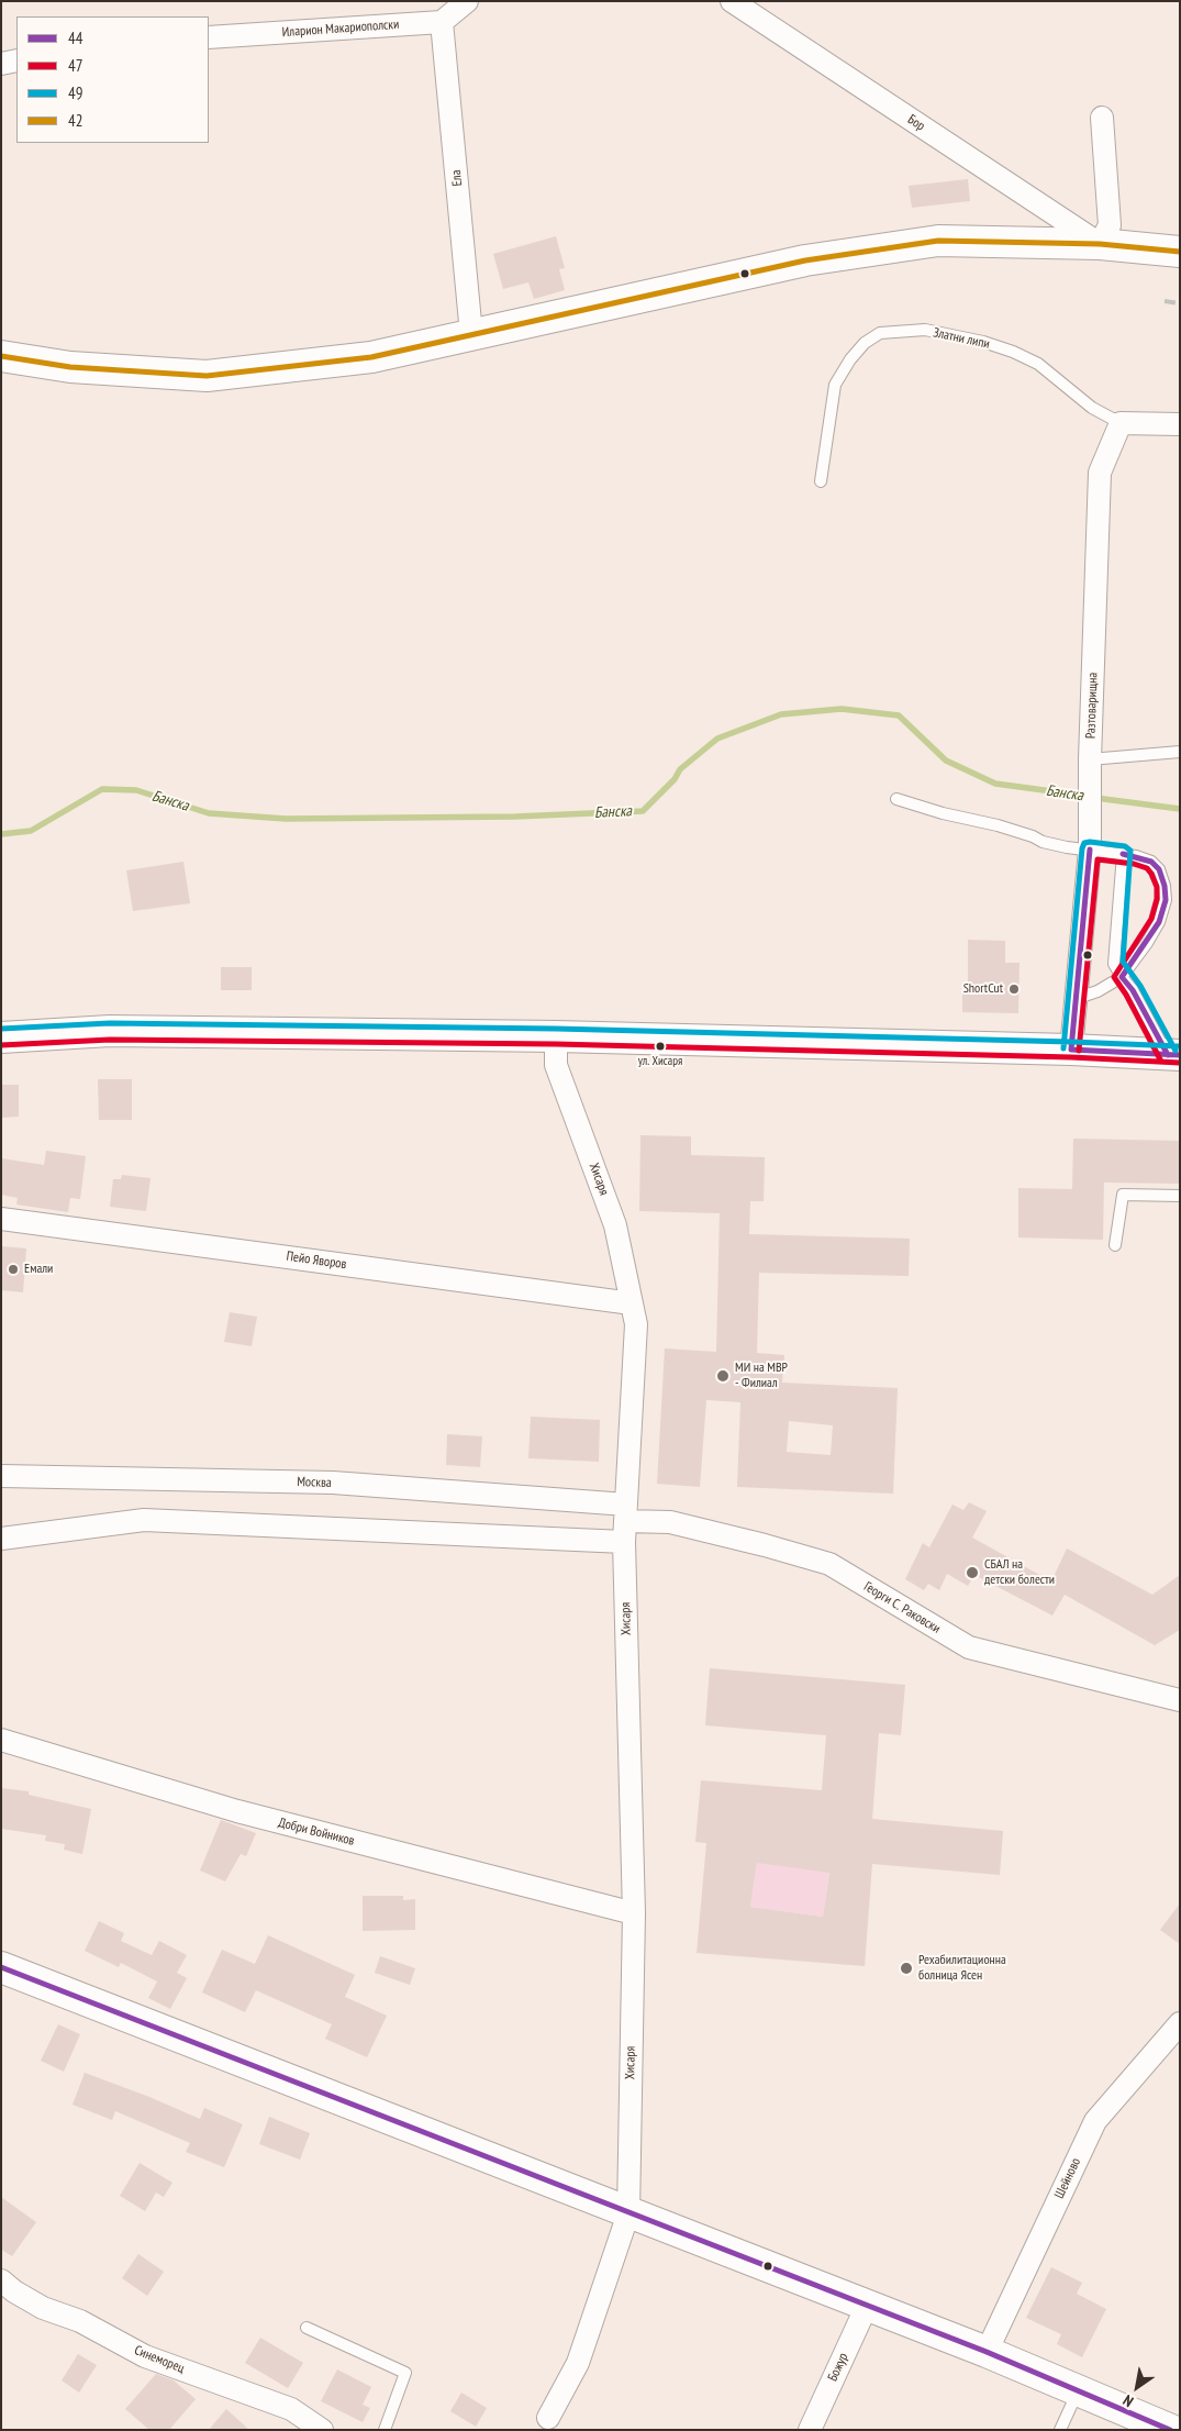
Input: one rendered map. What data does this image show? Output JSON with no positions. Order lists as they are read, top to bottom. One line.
{"streets":{"street":["Иларион Макариополски","Бор","Ела","Разтоварищна","Хисаря","Пейо Яворов","Москва","Георги С. Раковски","Добри Войников","Шейново","Синеморец","Божур"],"lane":["Златни липи"]},"crossings":[["Иларион Макариополски","Ела"],["Златни липи","Разтоварищна"],["Хисаря","Пейо Яворов"],["Хисаря","Москва"],["Хисаря","Георги С. Раковски"],["Хисаря","Добри Войников"],["Москва","Георги С. Раковски"]],"water":["Банска"],"places":["ShortCut","ул. Хисаря","Емали","МИ на МВР - Филиал","СБАЛ на детски болести","Рехабилитационна болница Ясен"],"lines":["transit line 42","transit line 49","transit line 44","transit line 47"],"legend":["44","47","49","42"],"north":"bottom left"}
